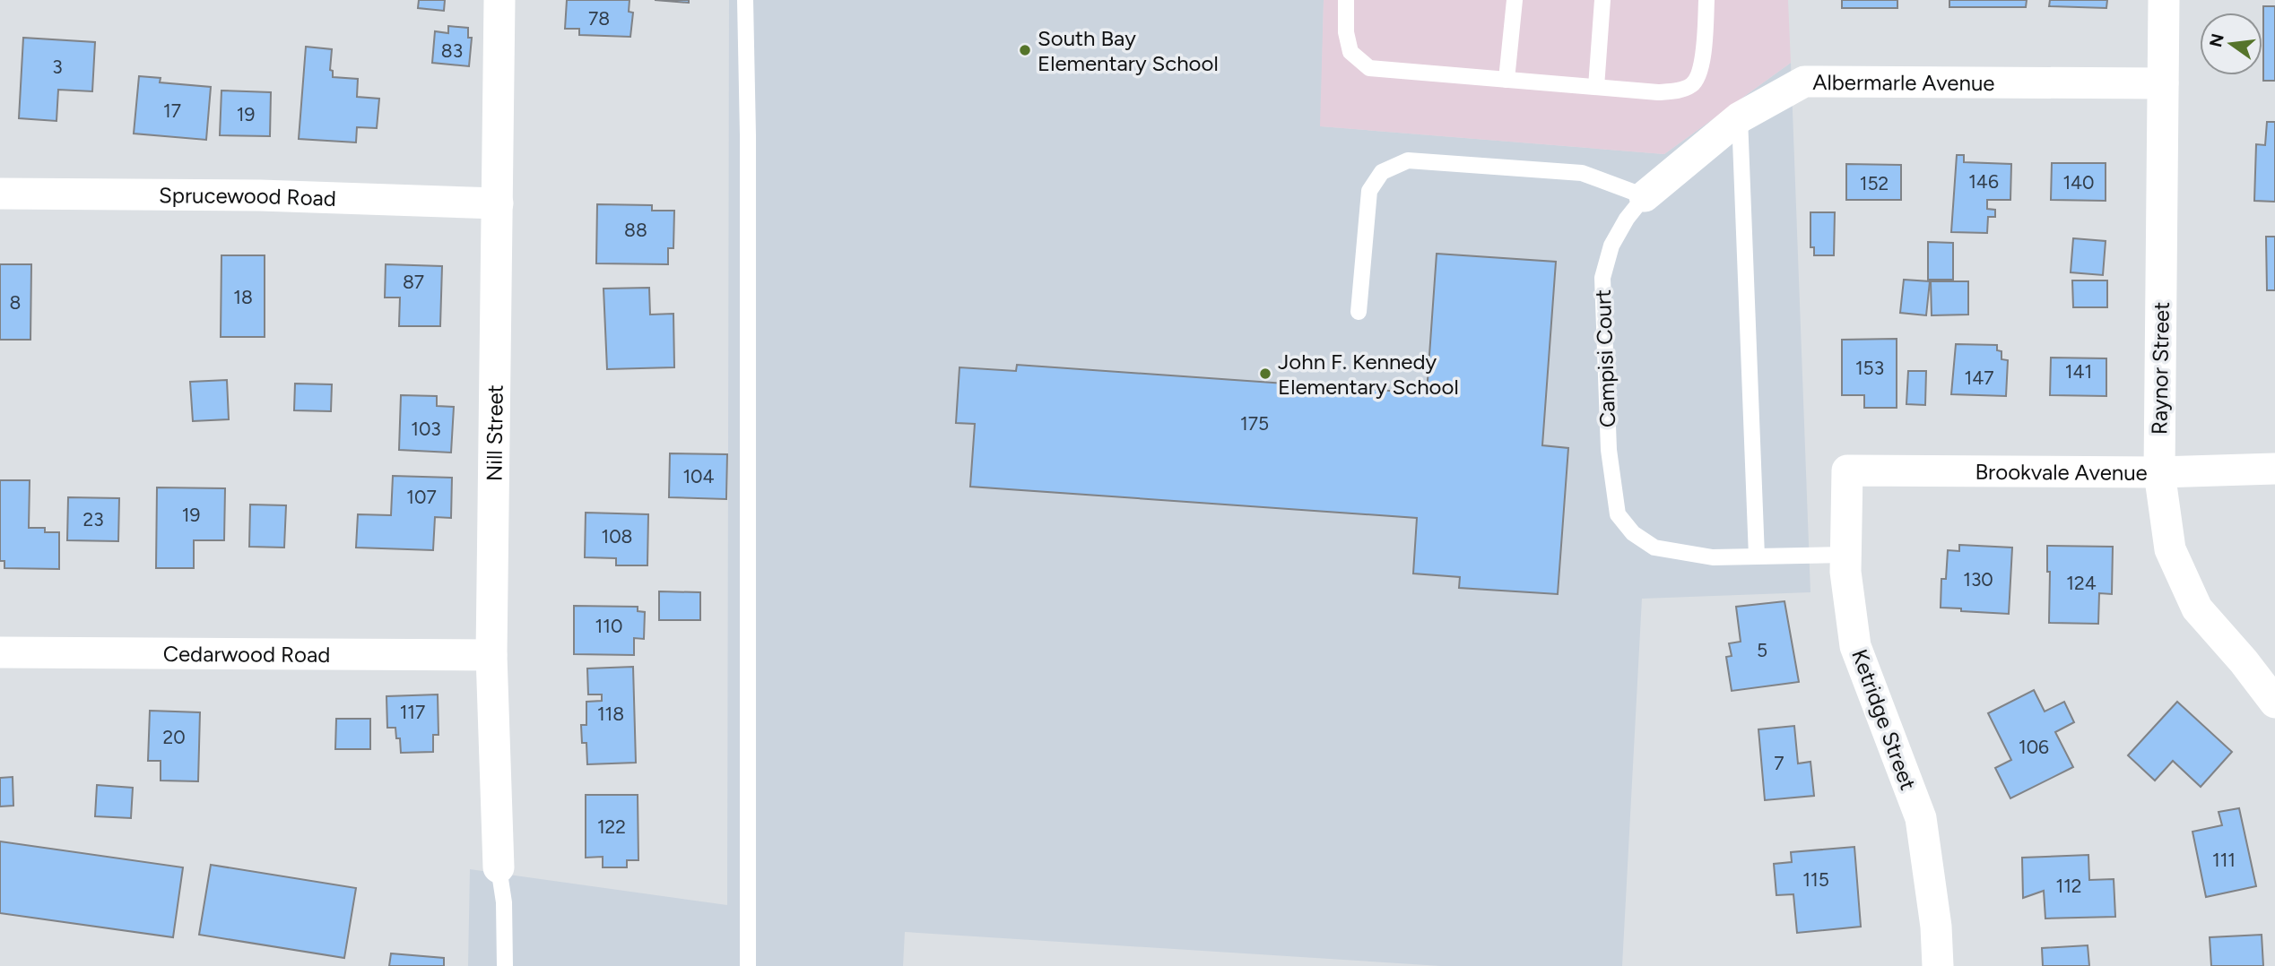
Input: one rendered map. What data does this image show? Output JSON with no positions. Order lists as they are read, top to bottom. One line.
{"streets":{"street":["Albermarle Avenue","Sprucewood Road","Raynor Street","Nill Street","Brookvale Avenue","Cedarwood Road","Ketridge Street"],"lane":["Campisi Court"]},"crossings":[["Albermarle Avenue","Campisi Court"],["Albermarle Avenue","Raynor Street"],["Sprucewood Road","Nill Street"],["Campisi Court","Ketridge Street"],["Raynor Street","Brookvale Avenue"],["Nill Street","Cedarwood Road"],["Brookvale Avenue","Ketridge Street"]],"places":["South Bay Elementary School","John F. Kennedy Elementary School"],"house_numbers":["78","83","3","17","19","146","140","152","88","87","18","8","153","141","147","175","103","104","107","19","23","108","130","124","110","5","117","118","20","106","7","122","111","115","112"],"north":"left"}
